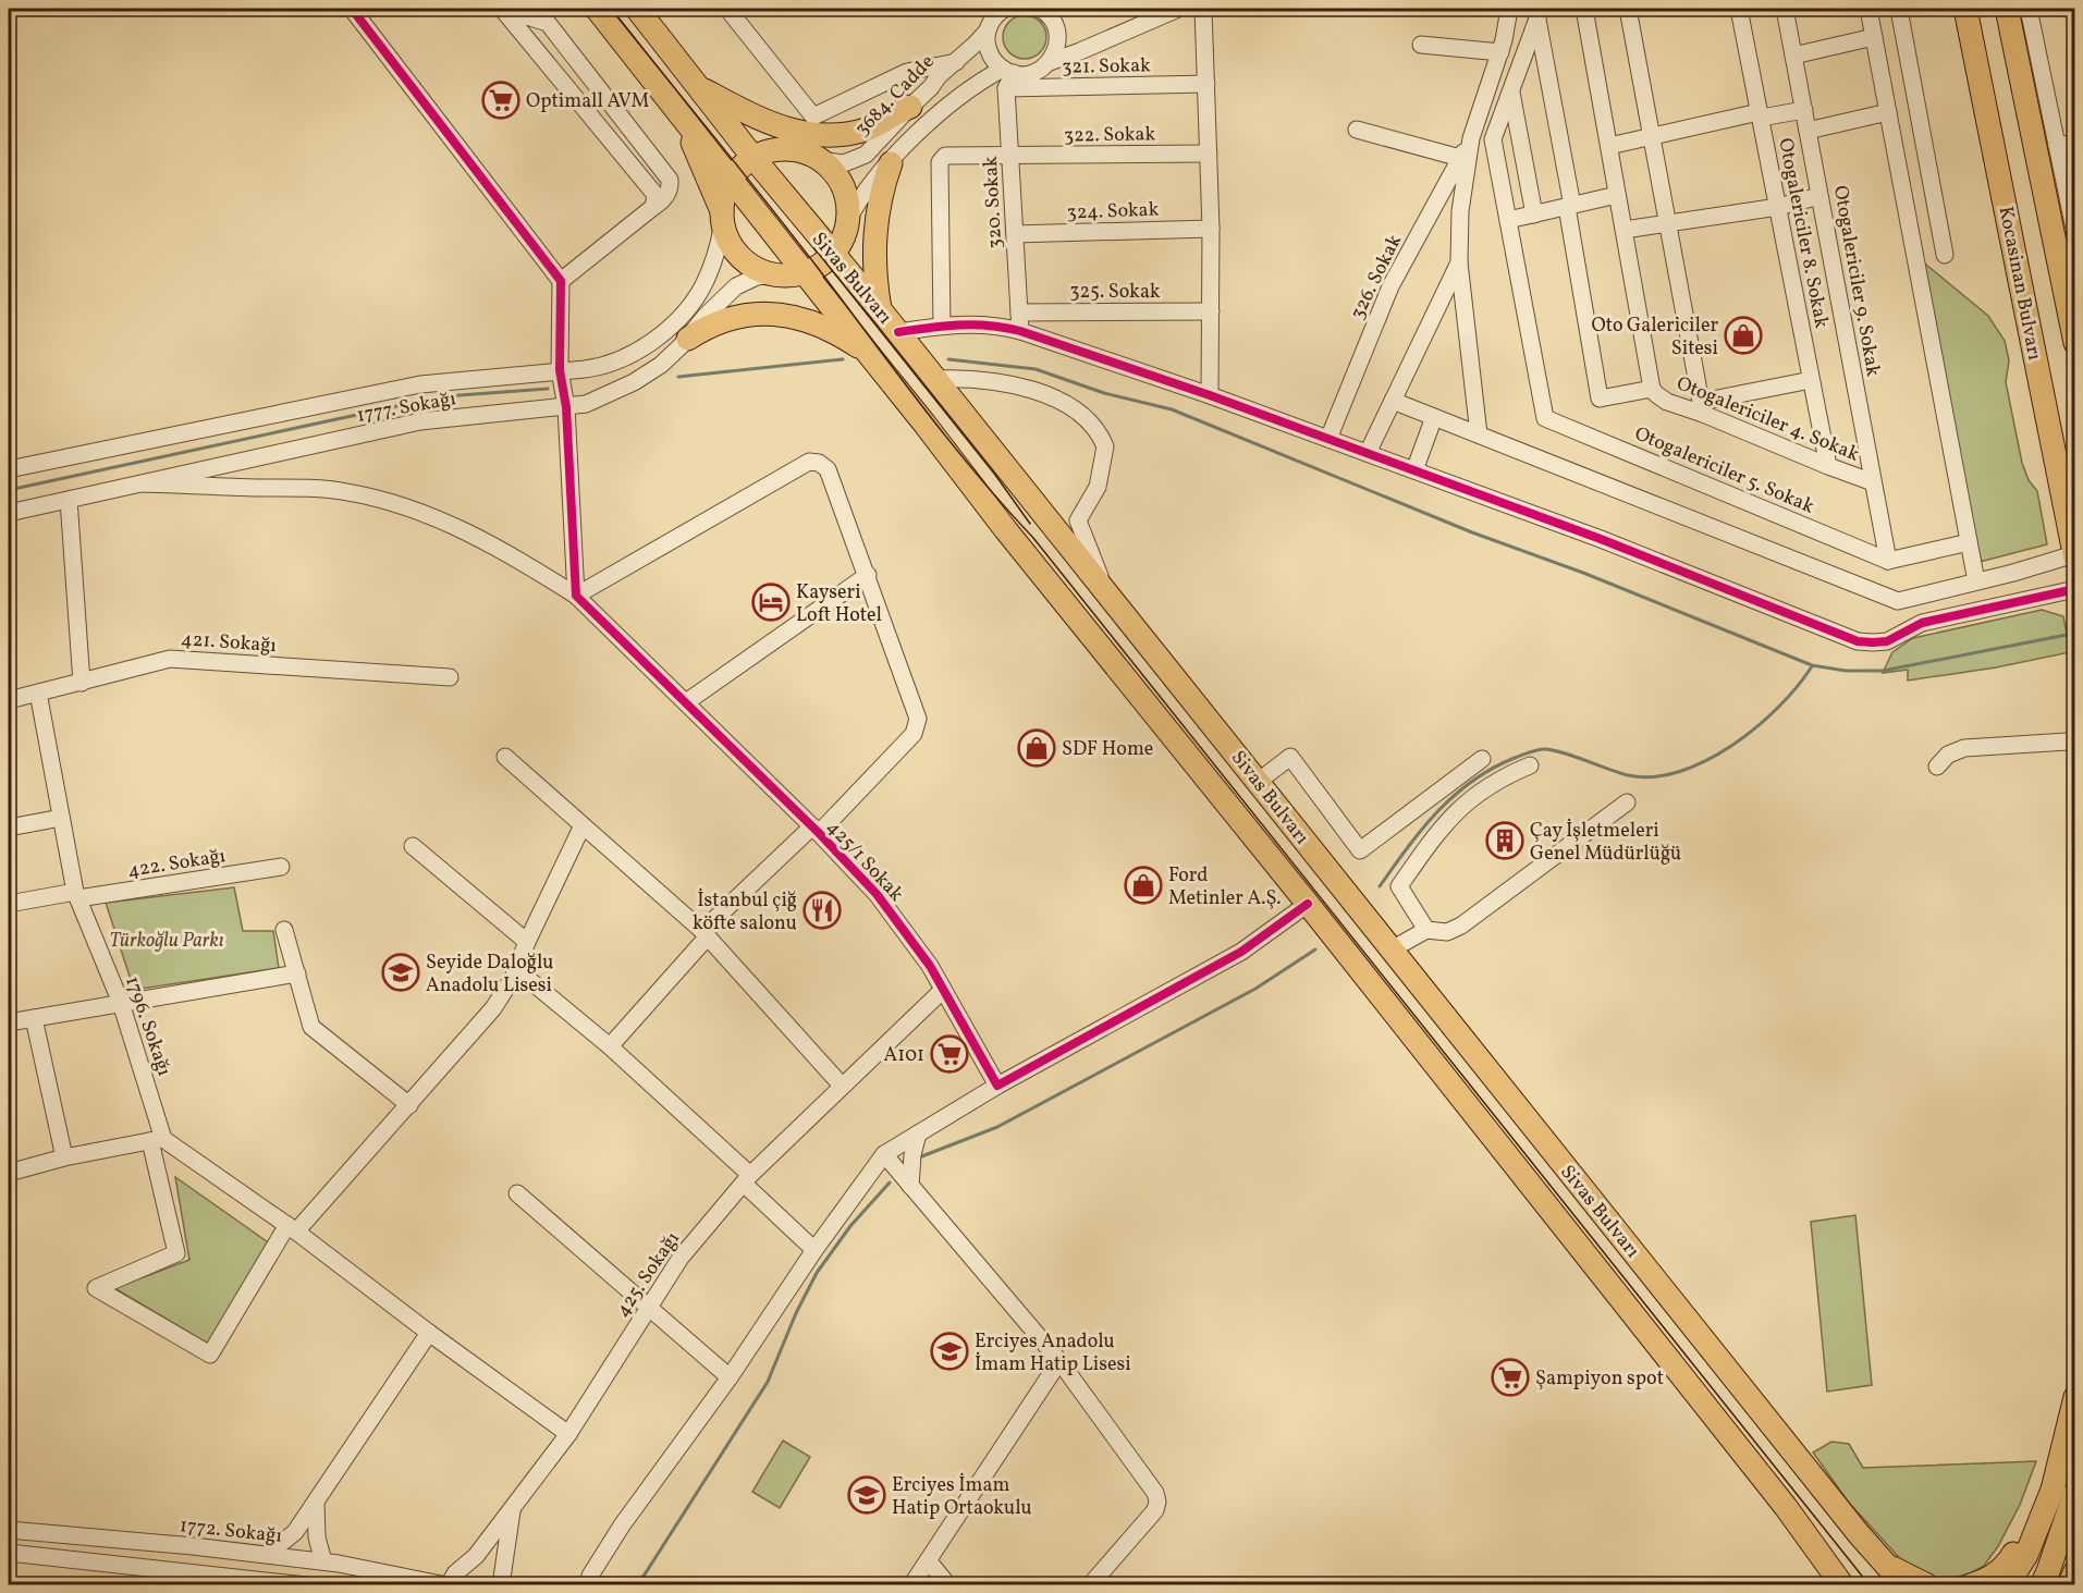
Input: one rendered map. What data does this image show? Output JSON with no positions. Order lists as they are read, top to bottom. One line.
{"streets":{"highway":["Sivas Bulvarı","Kocasinan Bulvarı"],"street":["321. Sokak","3684. Cadde","322. Sokak","320. Sokak","324. Sokak","Otogalericiler 8. Sokak","326. Sokak","Otogalericiler 9. Sokak","325. Sokak","1777. Sokağı","Otogalericiler 4. Sokak","Otogalericiler 5. Sokak","421. Sokağı","425/1 Sokak","422. Sokağı","1796. Sokağı","425. Sokağı","1772. Sokağı"]},"crossings":[["321. Sokak","320. Sokak"],["322. Sokak","320. Sokak"],["320. Sokak","324. Sokak"],["320. Sokak","325. Sokak"],["Otogalericiler 8. Sokak","Otogalericiler 4. Sokak"],["Otogalericiler 9. Sokak","Otogalericiler 4. Sokak"],["Otogalericiler 9. Sokak","Otogalericiler 5. Sokak"],["1777. Sokağı","425/1 Sokak"],["421. Sokağı","1796. Sokağı"],["425/1 Sokak","425. Sokağı"],["422. Sokağı","1796. Sokağı"],["425. Sokağı","1772. Sokağı"]],"parks":["Türkoğlu Parkı"],"places":{"supermarket":["Optimall AVM","A101","Şampiyon spot"],"shop":["Oto Galericiler Sitesi","SDF Home","Ford Metinler A.Ş."],"hotel":["Kayseri Loft Hotel"],"building":["Çay İşletmeleri Genel Müdürlüğü"],"restaurant":["İstanbul çiğ köfte salonu"],"school or university":["Seyide Daloğlu Anadolu Lisesi","Erciyes Anadolu İmam Hatip Lisesi","Erciyes İmam Hatip Ortaokulu"]}}
